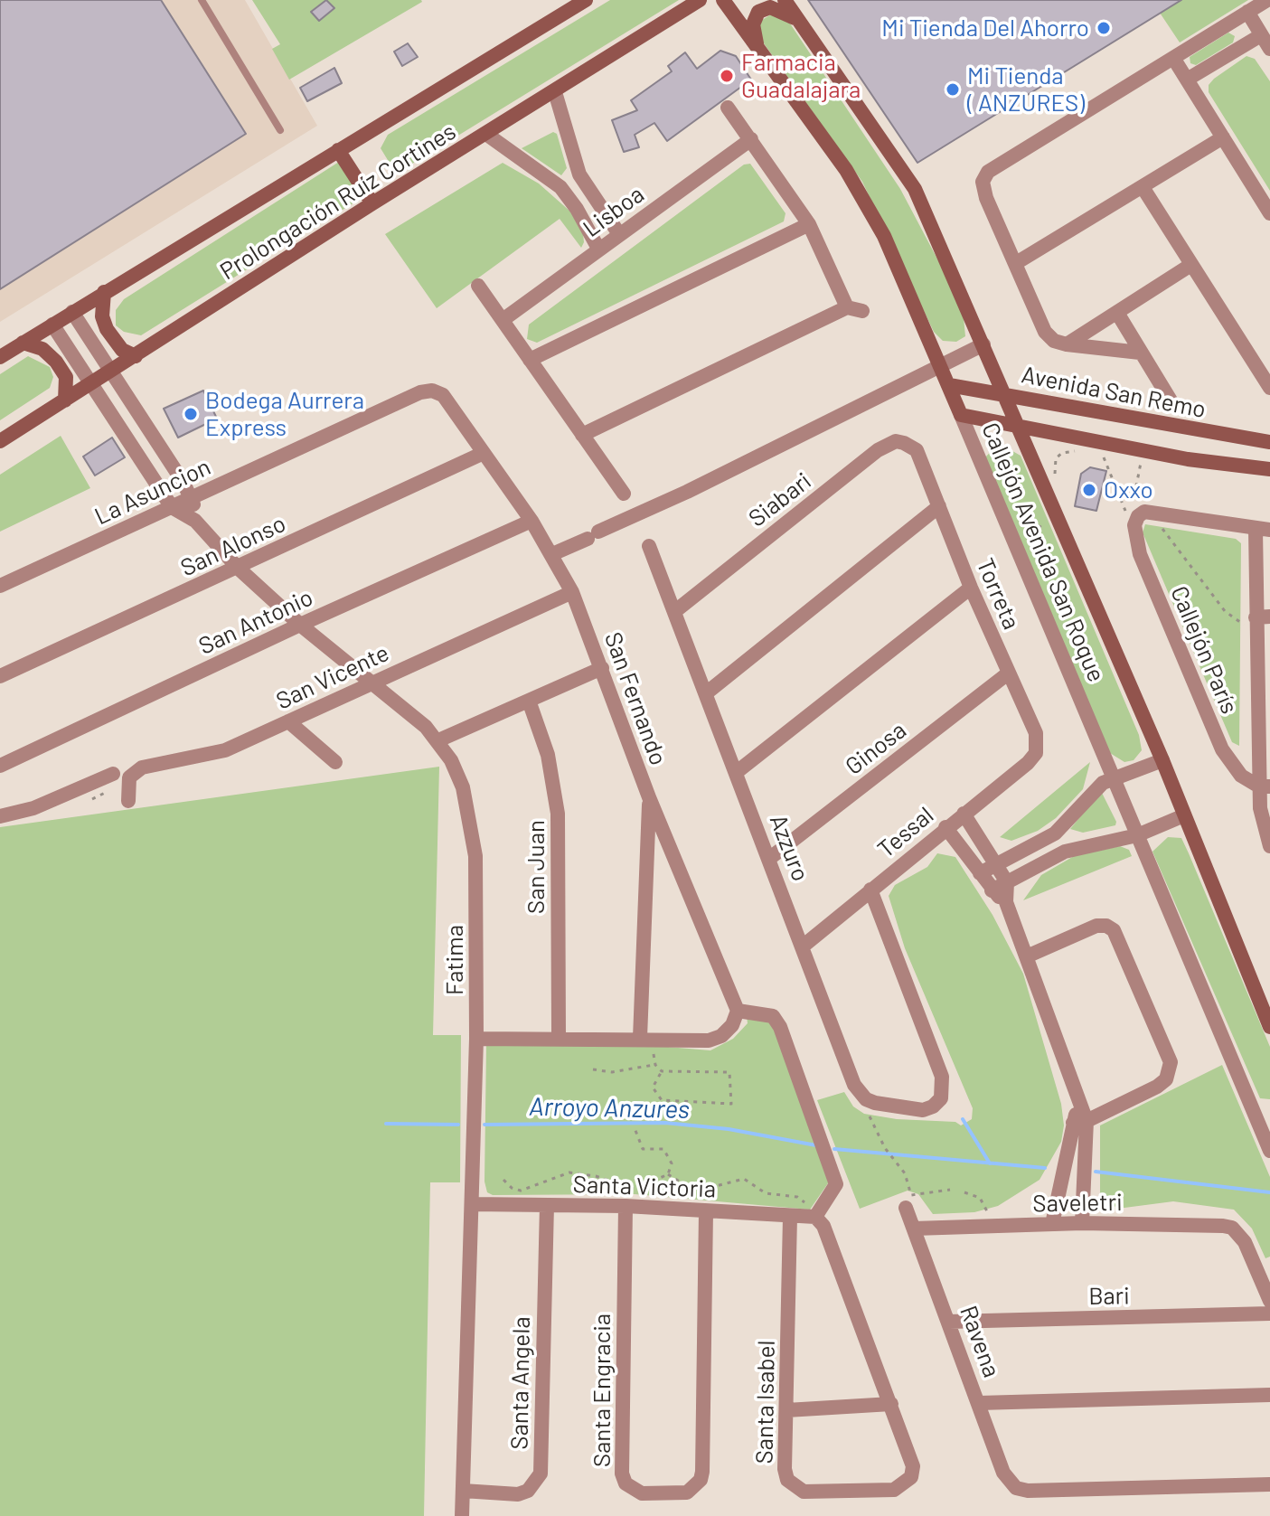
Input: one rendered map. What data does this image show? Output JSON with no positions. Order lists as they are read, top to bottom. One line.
{"streets":{"street":["Prolongación Ruíz Cortines","Lisboa","Avenida San Remo","La Asuncion","Siabari","San Alonso","Callejón Avenida San Roque","Torreta","San Antonio","Callejón París","San Vicente","San Fernando","Ginosa","Tessal","Azzuro","San Juan","Fatima","Santa Victoria","Saveletri","Bari","Ravena","Santa Angela","Santa Engracia","Santa Isabel"]},"crossings":[["Prolongación Ruíz Cortines","Fatima"],["Avenida San Remo","Callejón Avenida San Roque"],["La Asuncion","San Fernando"],["La Asuncion","Fatima"],["Siabari","Torreta"],["Siabari","Azzuro"],["San Alonso","San Fernando"],["San Alonso","Fatima"],["Torreta","Ginosa"],["Torreta","Tessal"],["San Antonio","San Fernando"],["San Antonio","Fatima"],["San Vicente","San Fernando"],["San Vicente","Fatima"],["Ginosa","Azzuro"],["Tessal","Azzuro"],["Fatima","Santa Victoria"],["Fatima","Santa Angela"],["Santa Victoria","Santa Angela"],["Santa Victoria","Santa Engracia"],["Santa Victoria","Santa Isabel"],["Saveletri","Ravena"],["Bari","Ravena"]],"water":["Arroyo Anzures"],"places":["Mi Tienda Del Ahorro","Farmacia Guadalajara","Mi Tienda ( ANZURES)","Bodega Aurrera Express","Oxxo"]}
